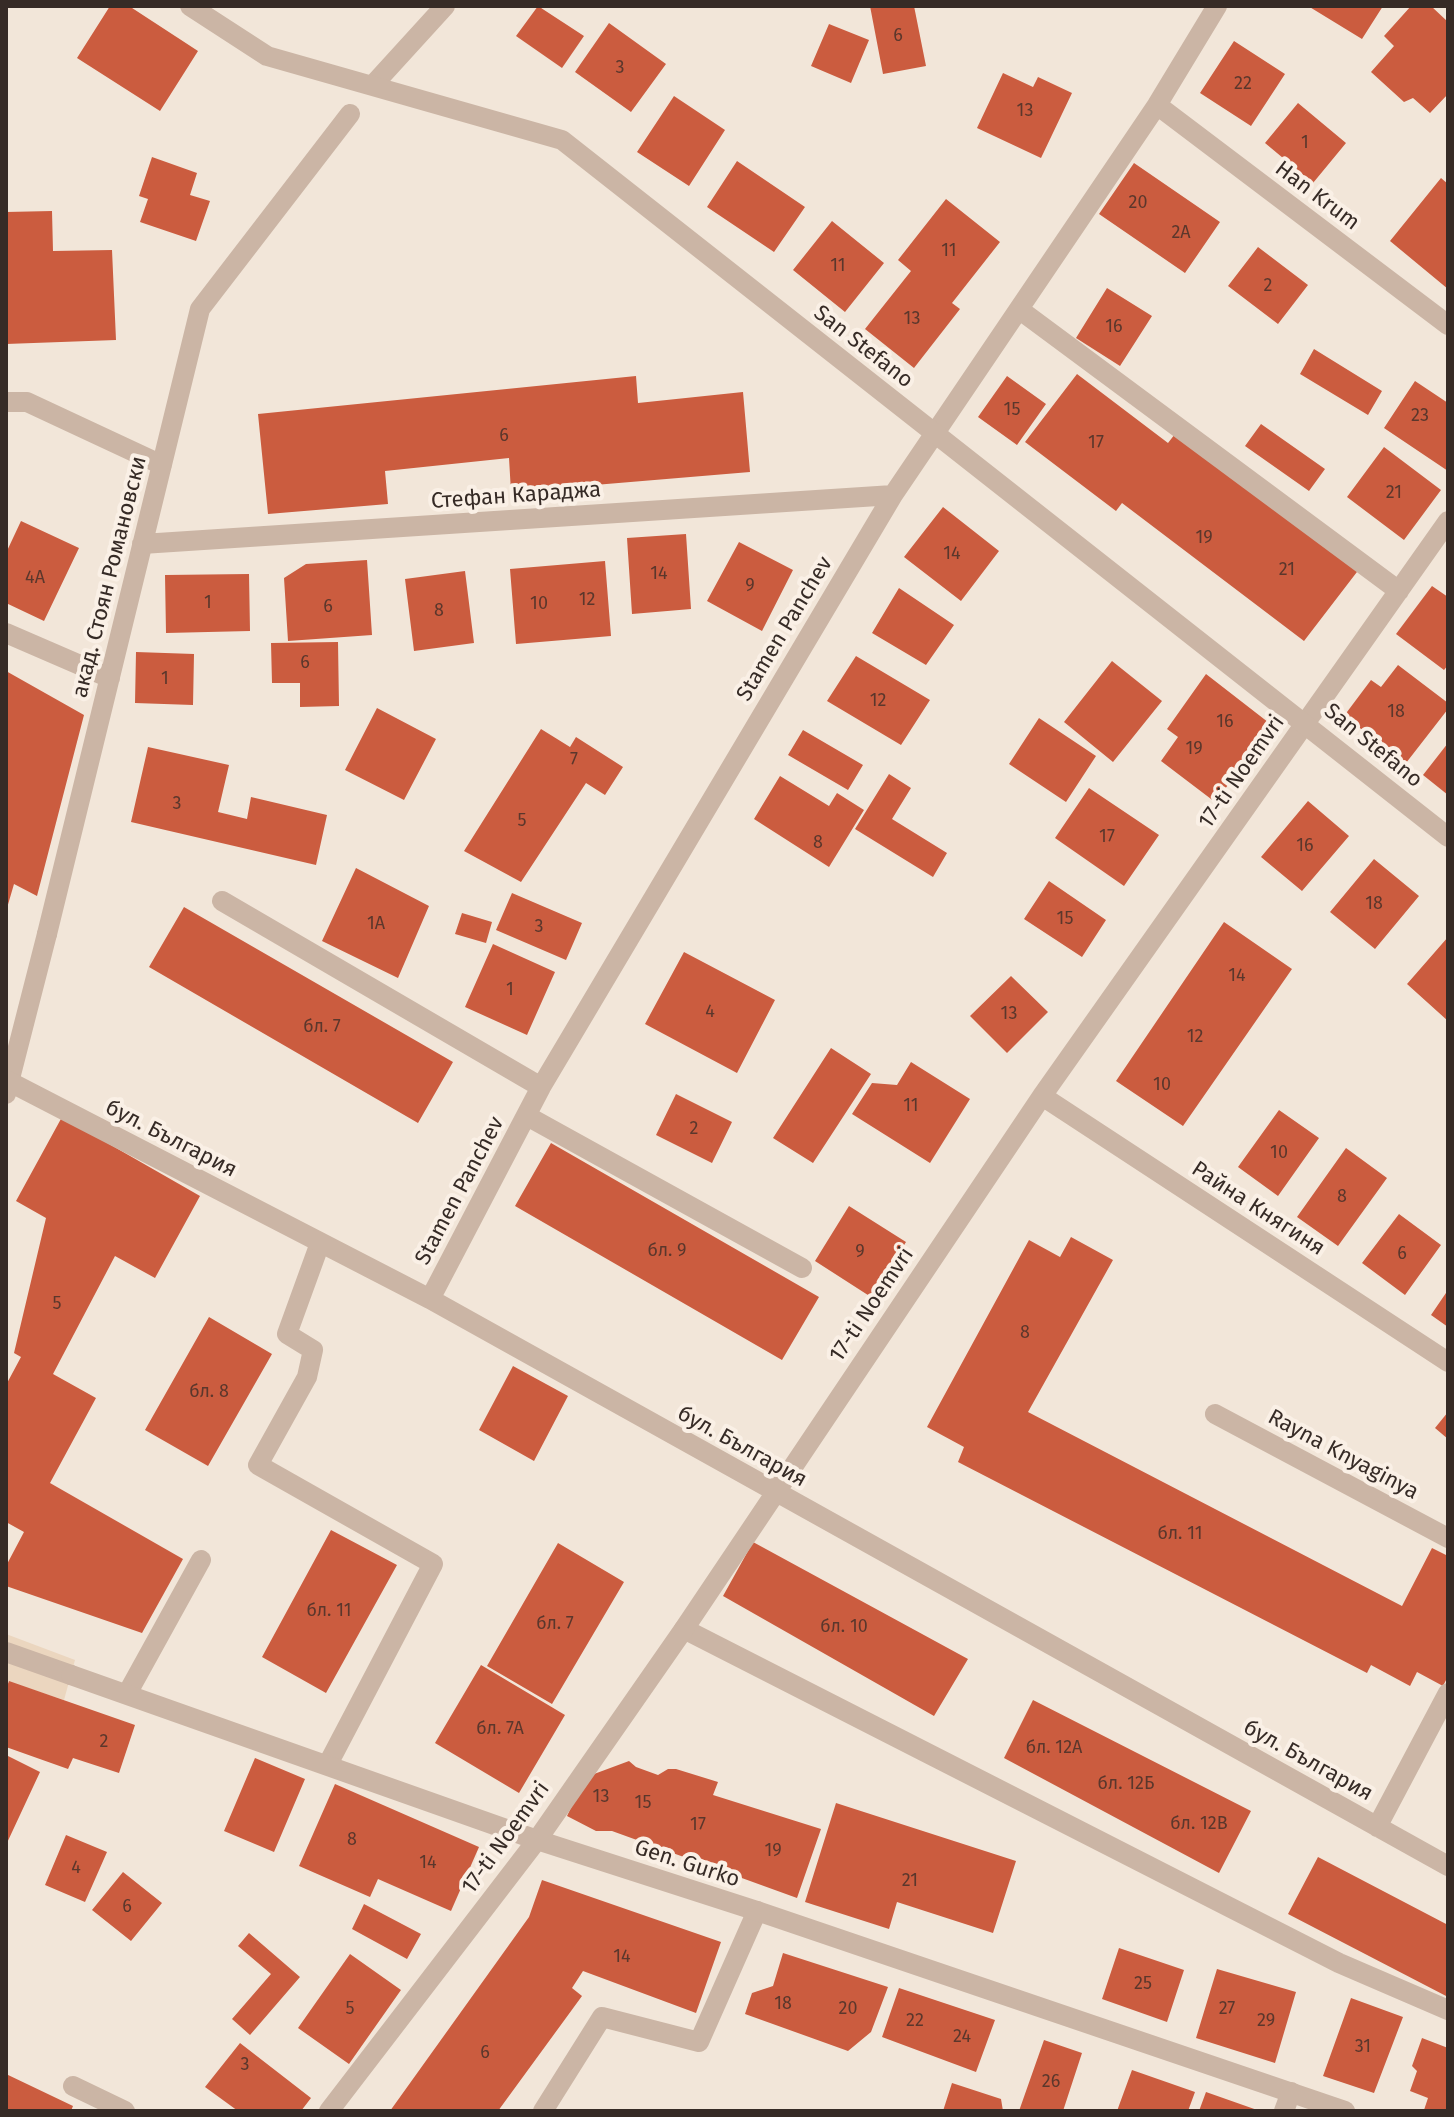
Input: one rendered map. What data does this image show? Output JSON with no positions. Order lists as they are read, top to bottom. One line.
{"streets":{"street":["Han Krum","San Stefano","Стефан Караджа","акад. Стоян Романовски","Stamen Panchev","17-ti Noemvri","бул. България","Райна Княгиня","Rayna Knyaginya","Gen. Gurko"]},"crossings":[["Han Krum","Stamen Panchev"],["San Stefano","Stamen Panchev"],["San Stefano","17-ti Noemvri"],["Стефан Караджа","акад. Стоян Романовски"],["Стефан Караджа","Stamen Panchev"],["акад. Стоян Романовски","бул. България"],["Stamen Panchev","бул. България"],["17-ti Noemvri","бул. България"],["17-ti Noemvri","Райна Княгиня"],["17-ti Noemvri","Gen. Gurko"]],"house_numbers":["6","3","22","13","1","20","2А","11","11","2","13","16","15","23","6","17","21","19","14","21","14","4А","9","12","1","10","6","8","6","1","12","18","16","19","7","3","5","17","8","16","18","15","1А","3","14","1","4","13","бл. 7","12","10","11","2","10","8","бл. 9","9","6","5","8","бл. 8","бл. 11","бл. 11","бл. 7","бл. 10","бл. 7А","2","бл. 12А","бл. 12Б","13","15","бл. 12В","17","8","19","14","4","21","6","14","25","18","5","20","27","22","29","24","31","6","3","26"]}
